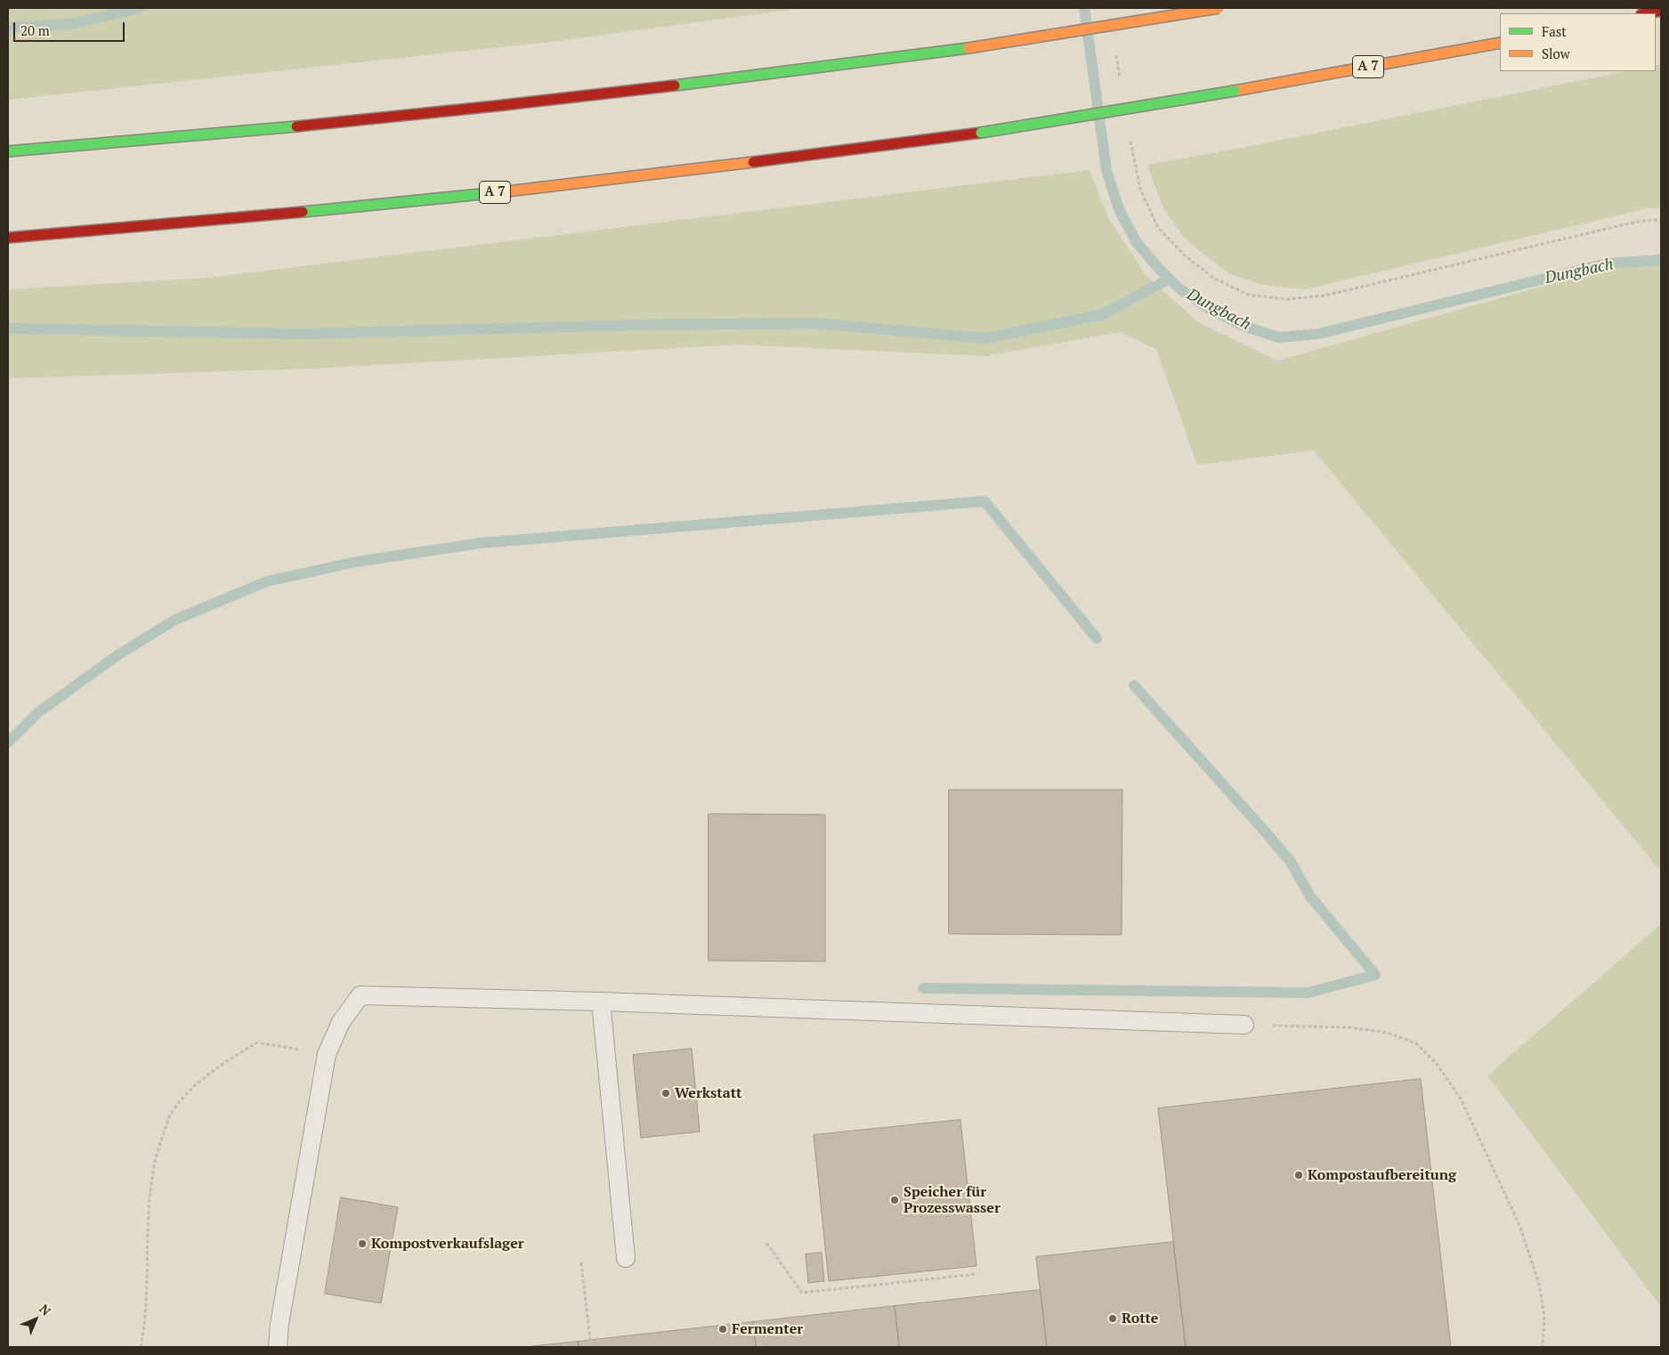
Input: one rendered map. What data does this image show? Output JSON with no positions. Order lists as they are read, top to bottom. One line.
{"streets":{"highway":["A 7"]},"water":["Dungbach"],"places":["Werkstatt","Kompostaufbereitung","Speicher für Prozesswasser","Kompostverkaufslager","Rotte","Fermenter"],"legend":["Fast","Slow"],"scale_bar":"20 m","north":"top right"}
